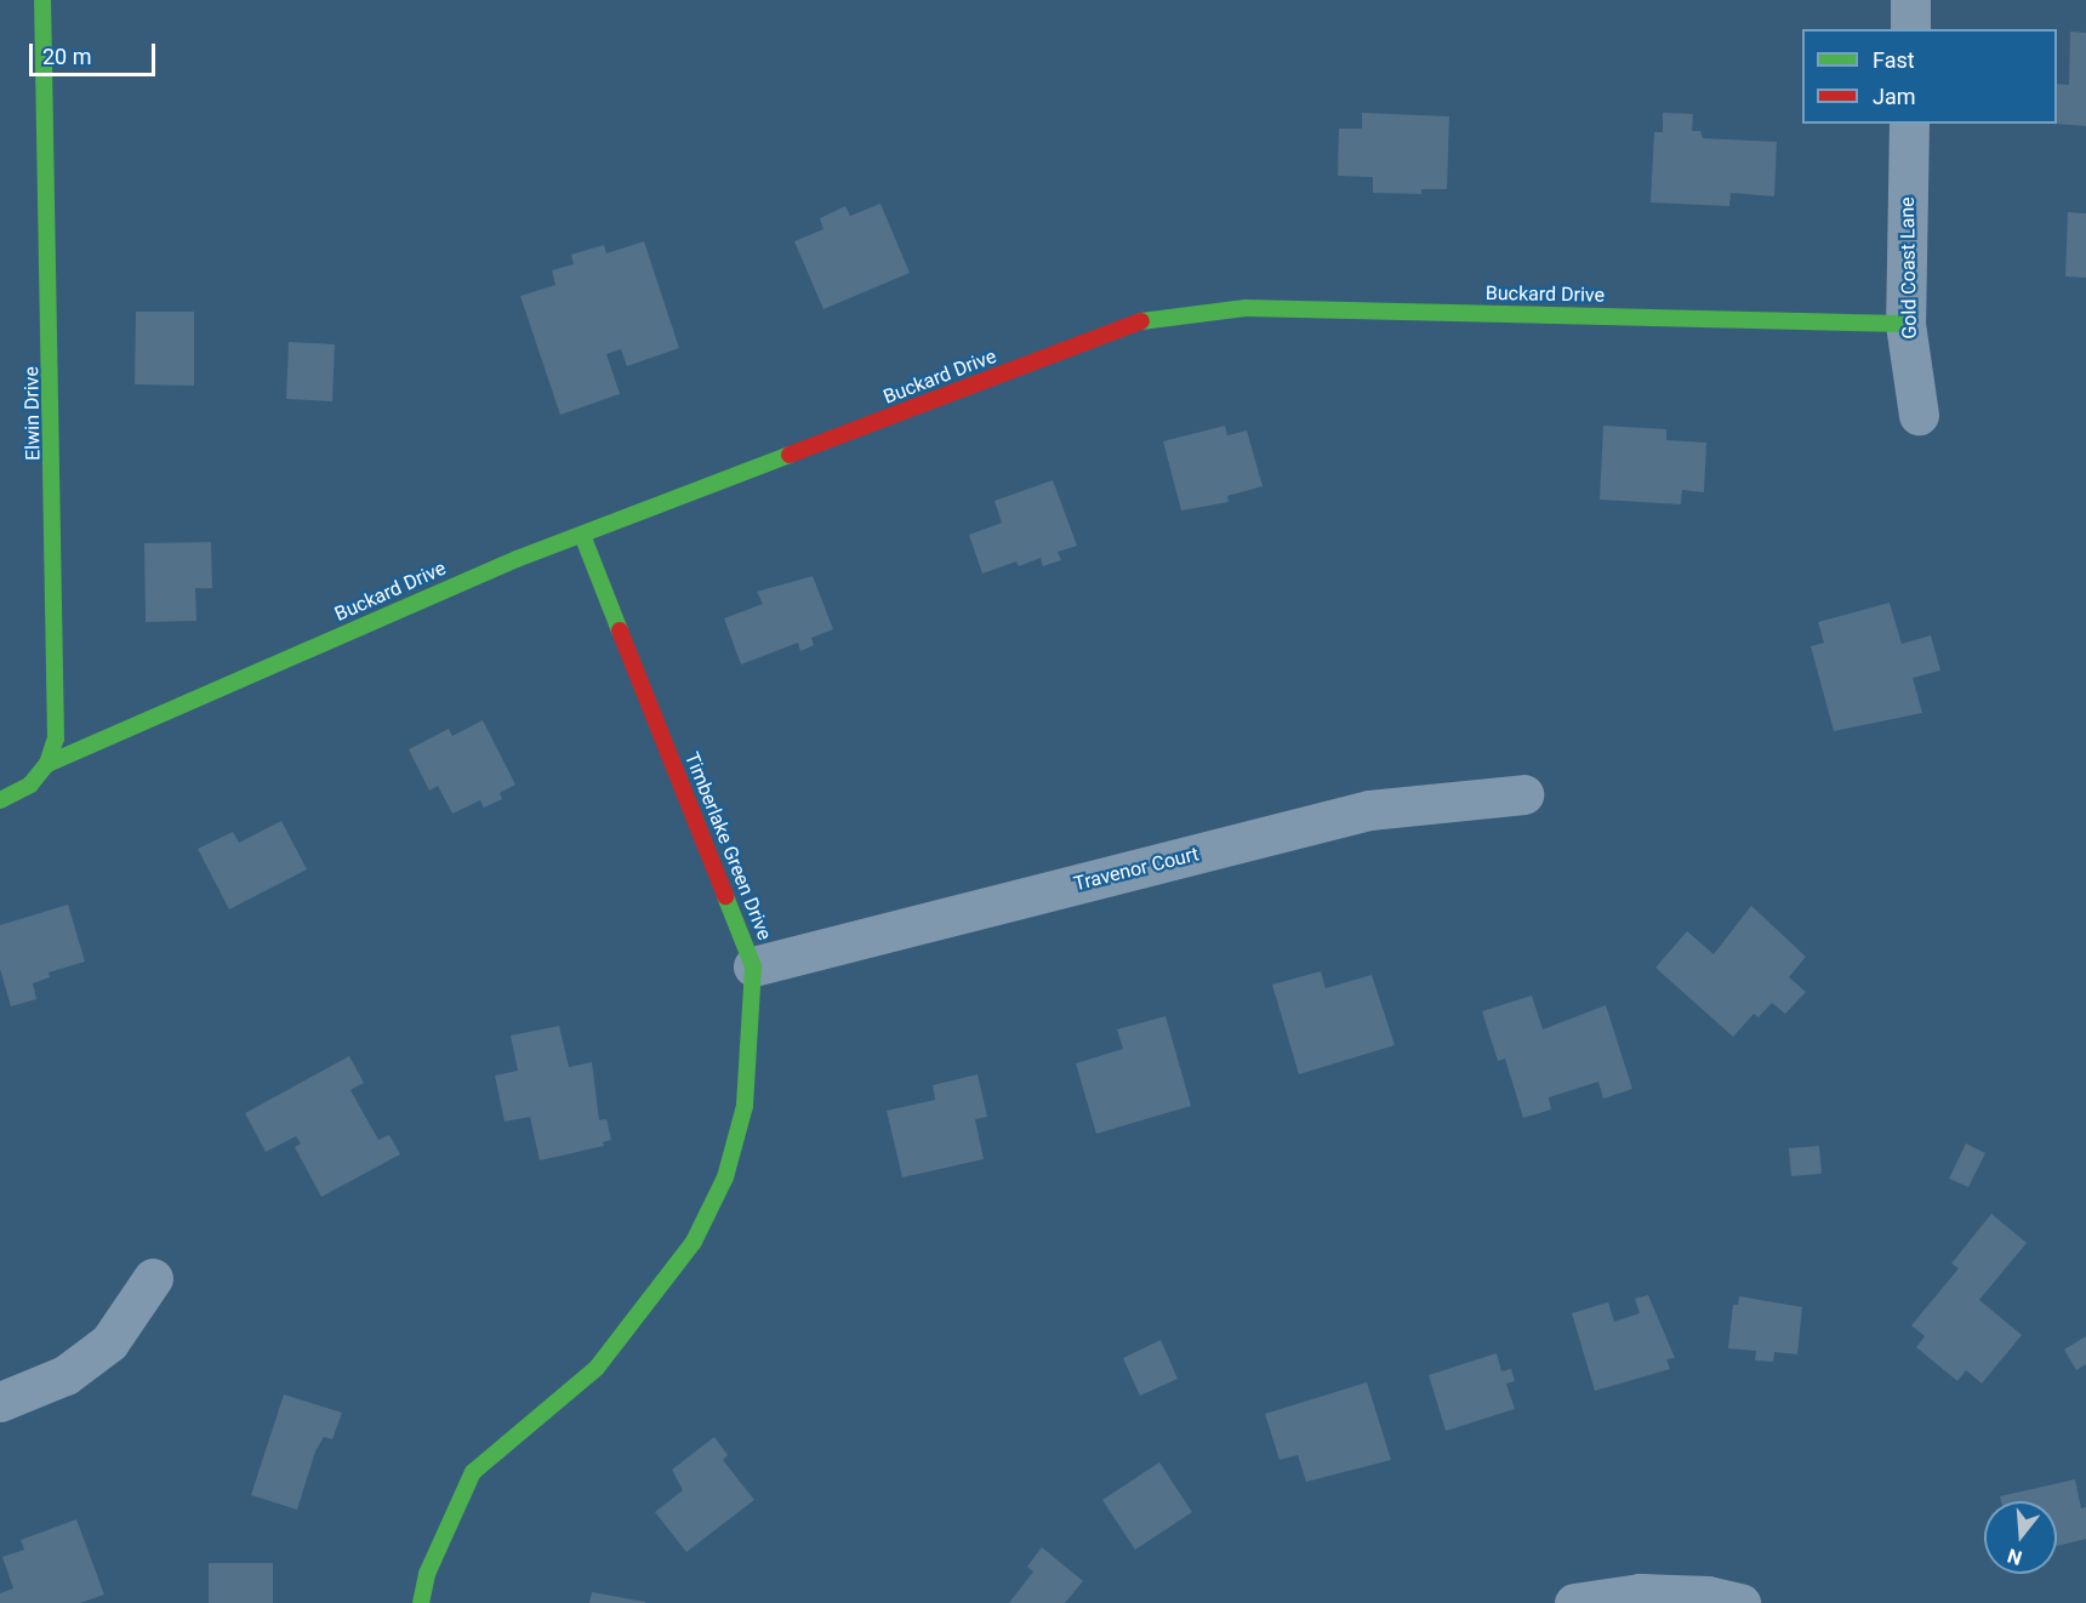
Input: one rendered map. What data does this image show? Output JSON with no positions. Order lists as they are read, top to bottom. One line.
{"streets":{"street":["Gold Coast Lane","Buckard Drive","Elwin Drive","Timberlake Green Drive","Travenor Court"]},"crossings":[["Gold Coast Lane","Buckard Drive"],["Buckard Drive","Elwin Drive"],["Buckard Drive","Timberlake Green Drive"],["Timberlake Green Drive","Travenor Court"]],"legend":["Fast","Jam"],"scale_bar":"20 m","north":"bottom"}
